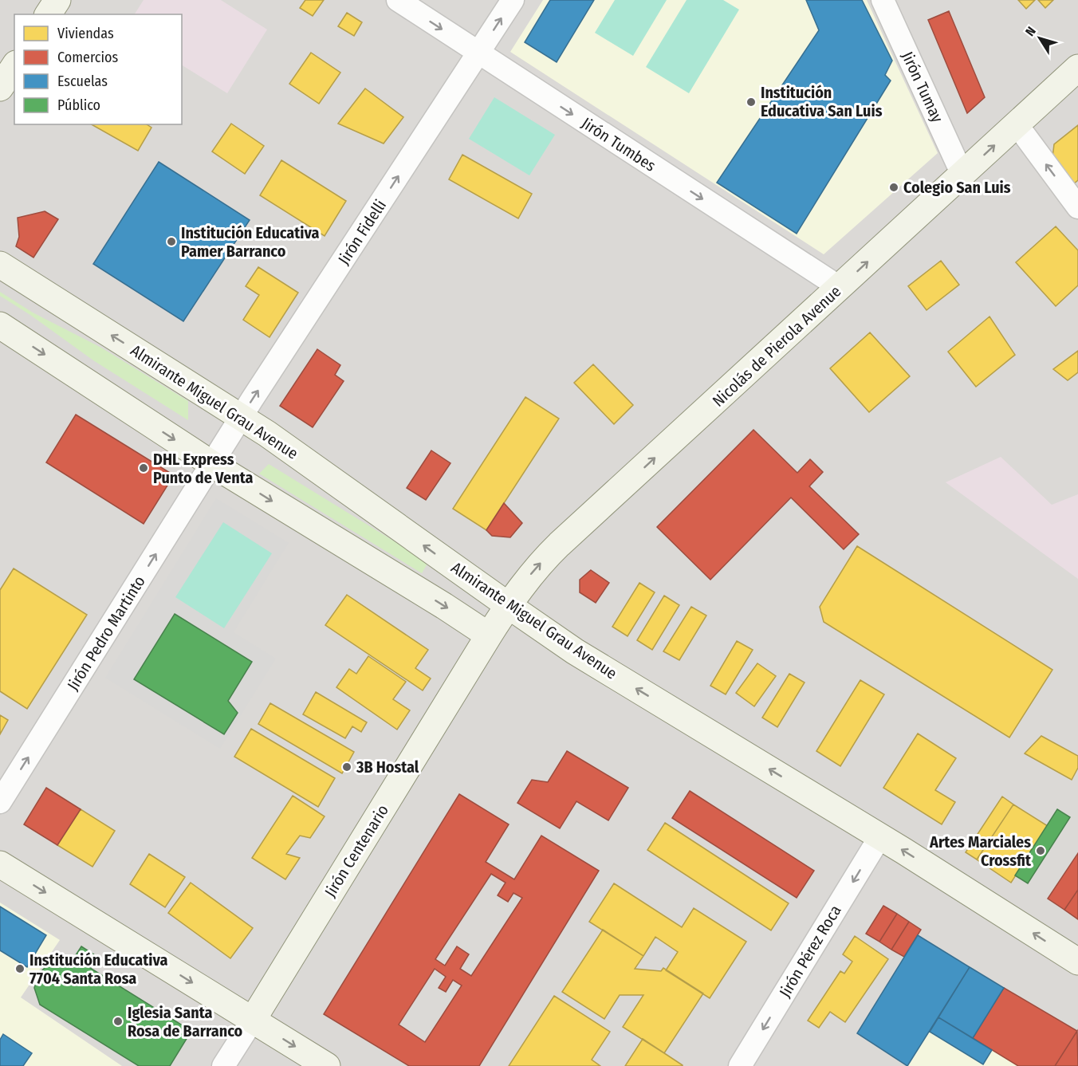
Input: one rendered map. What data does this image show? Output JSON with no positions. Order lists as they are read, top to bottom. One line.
{"streets":{"main road":["Nicolás de Pierola Avenue","Almirante Miguel Grau Avenue","Jirón Centenario"],"street":["Jirón Tumay","Jirón Tumbes","Jirón Fidelli","Jirón Pedro Martinto","Jirón Pérez Roca"]},"crossings":[["Jirón Tumay","Nicolás de Pierola Avenue"],["Jirón Tumbes","Jirón Fidelli"],["Jirón Tumbes","Nicolás de Pierola Avenue"],["Jirón Fidelli","Almirante Miguel Grau Avenue"],["Jirón Fidelli","Jirón Pedro Martinto"],["Nicolás de Pierola Avenue","Almirante Miguel Grau Avenue"],["Nicolás de Pierola Avenue","Jirón Centenario"],["Almirante Miguel Grau Avenue","Jirón Pérez Roca"]],"one_way":["Jirón Tumbes","Jirón Fidelli","Nicolás de Pierola Avenue","Jirón Pedro Martinto","Jirón Pérez Roca"],"places":["Institución Educativa San Luis","Colegio San Luis","Institución Educativa Pamer Barranco","DHL Express Punto de Venta","3B Hostal","Artes Marciales Crossfit","Institución Educativa 7704 Santa Rosa","Iglesia Santa Rosa de Barranco"],"legend":["Viviendas","Comercios","Escuelas","Público"],"north":"top left"}
